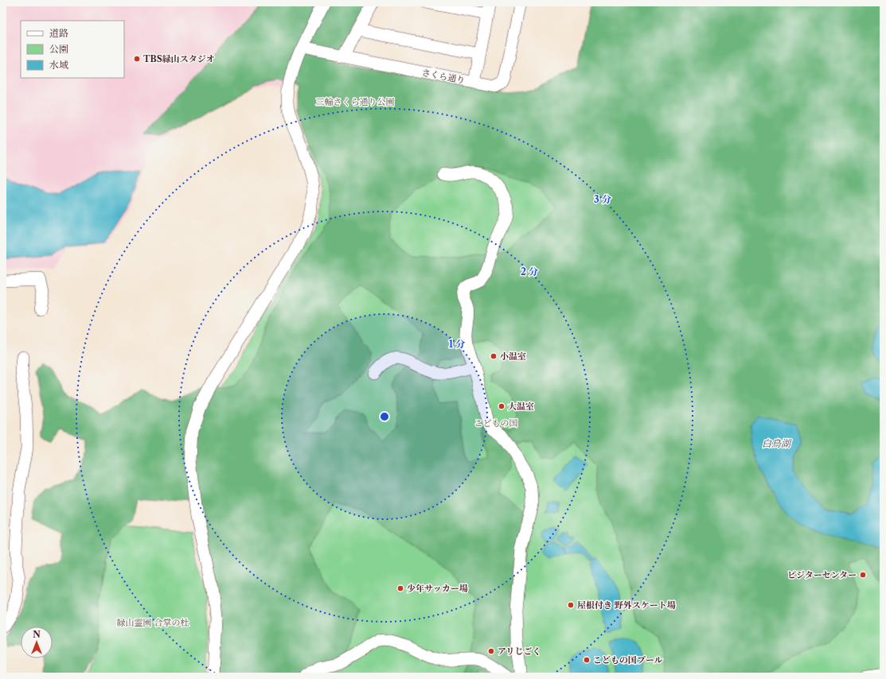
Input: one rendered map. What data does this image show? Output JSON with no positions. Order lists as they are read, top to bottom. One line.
{"streets":{"street":["さくら通り"]},"water":["白鳥湖"],"parks":["三輪さくら通り公園","こどもの国","緑山霊園 合掌の杜"],"places":["TBS緑山スタジオ","小温室","大温室","ビジターセンター","少年サッカー場","屋根付き 野外スケート場","アリじごく","こどもの国プール"],"legend":["道路","公園","水域"],"north":"top","rings":["3 分","2 分","1 分"]}
